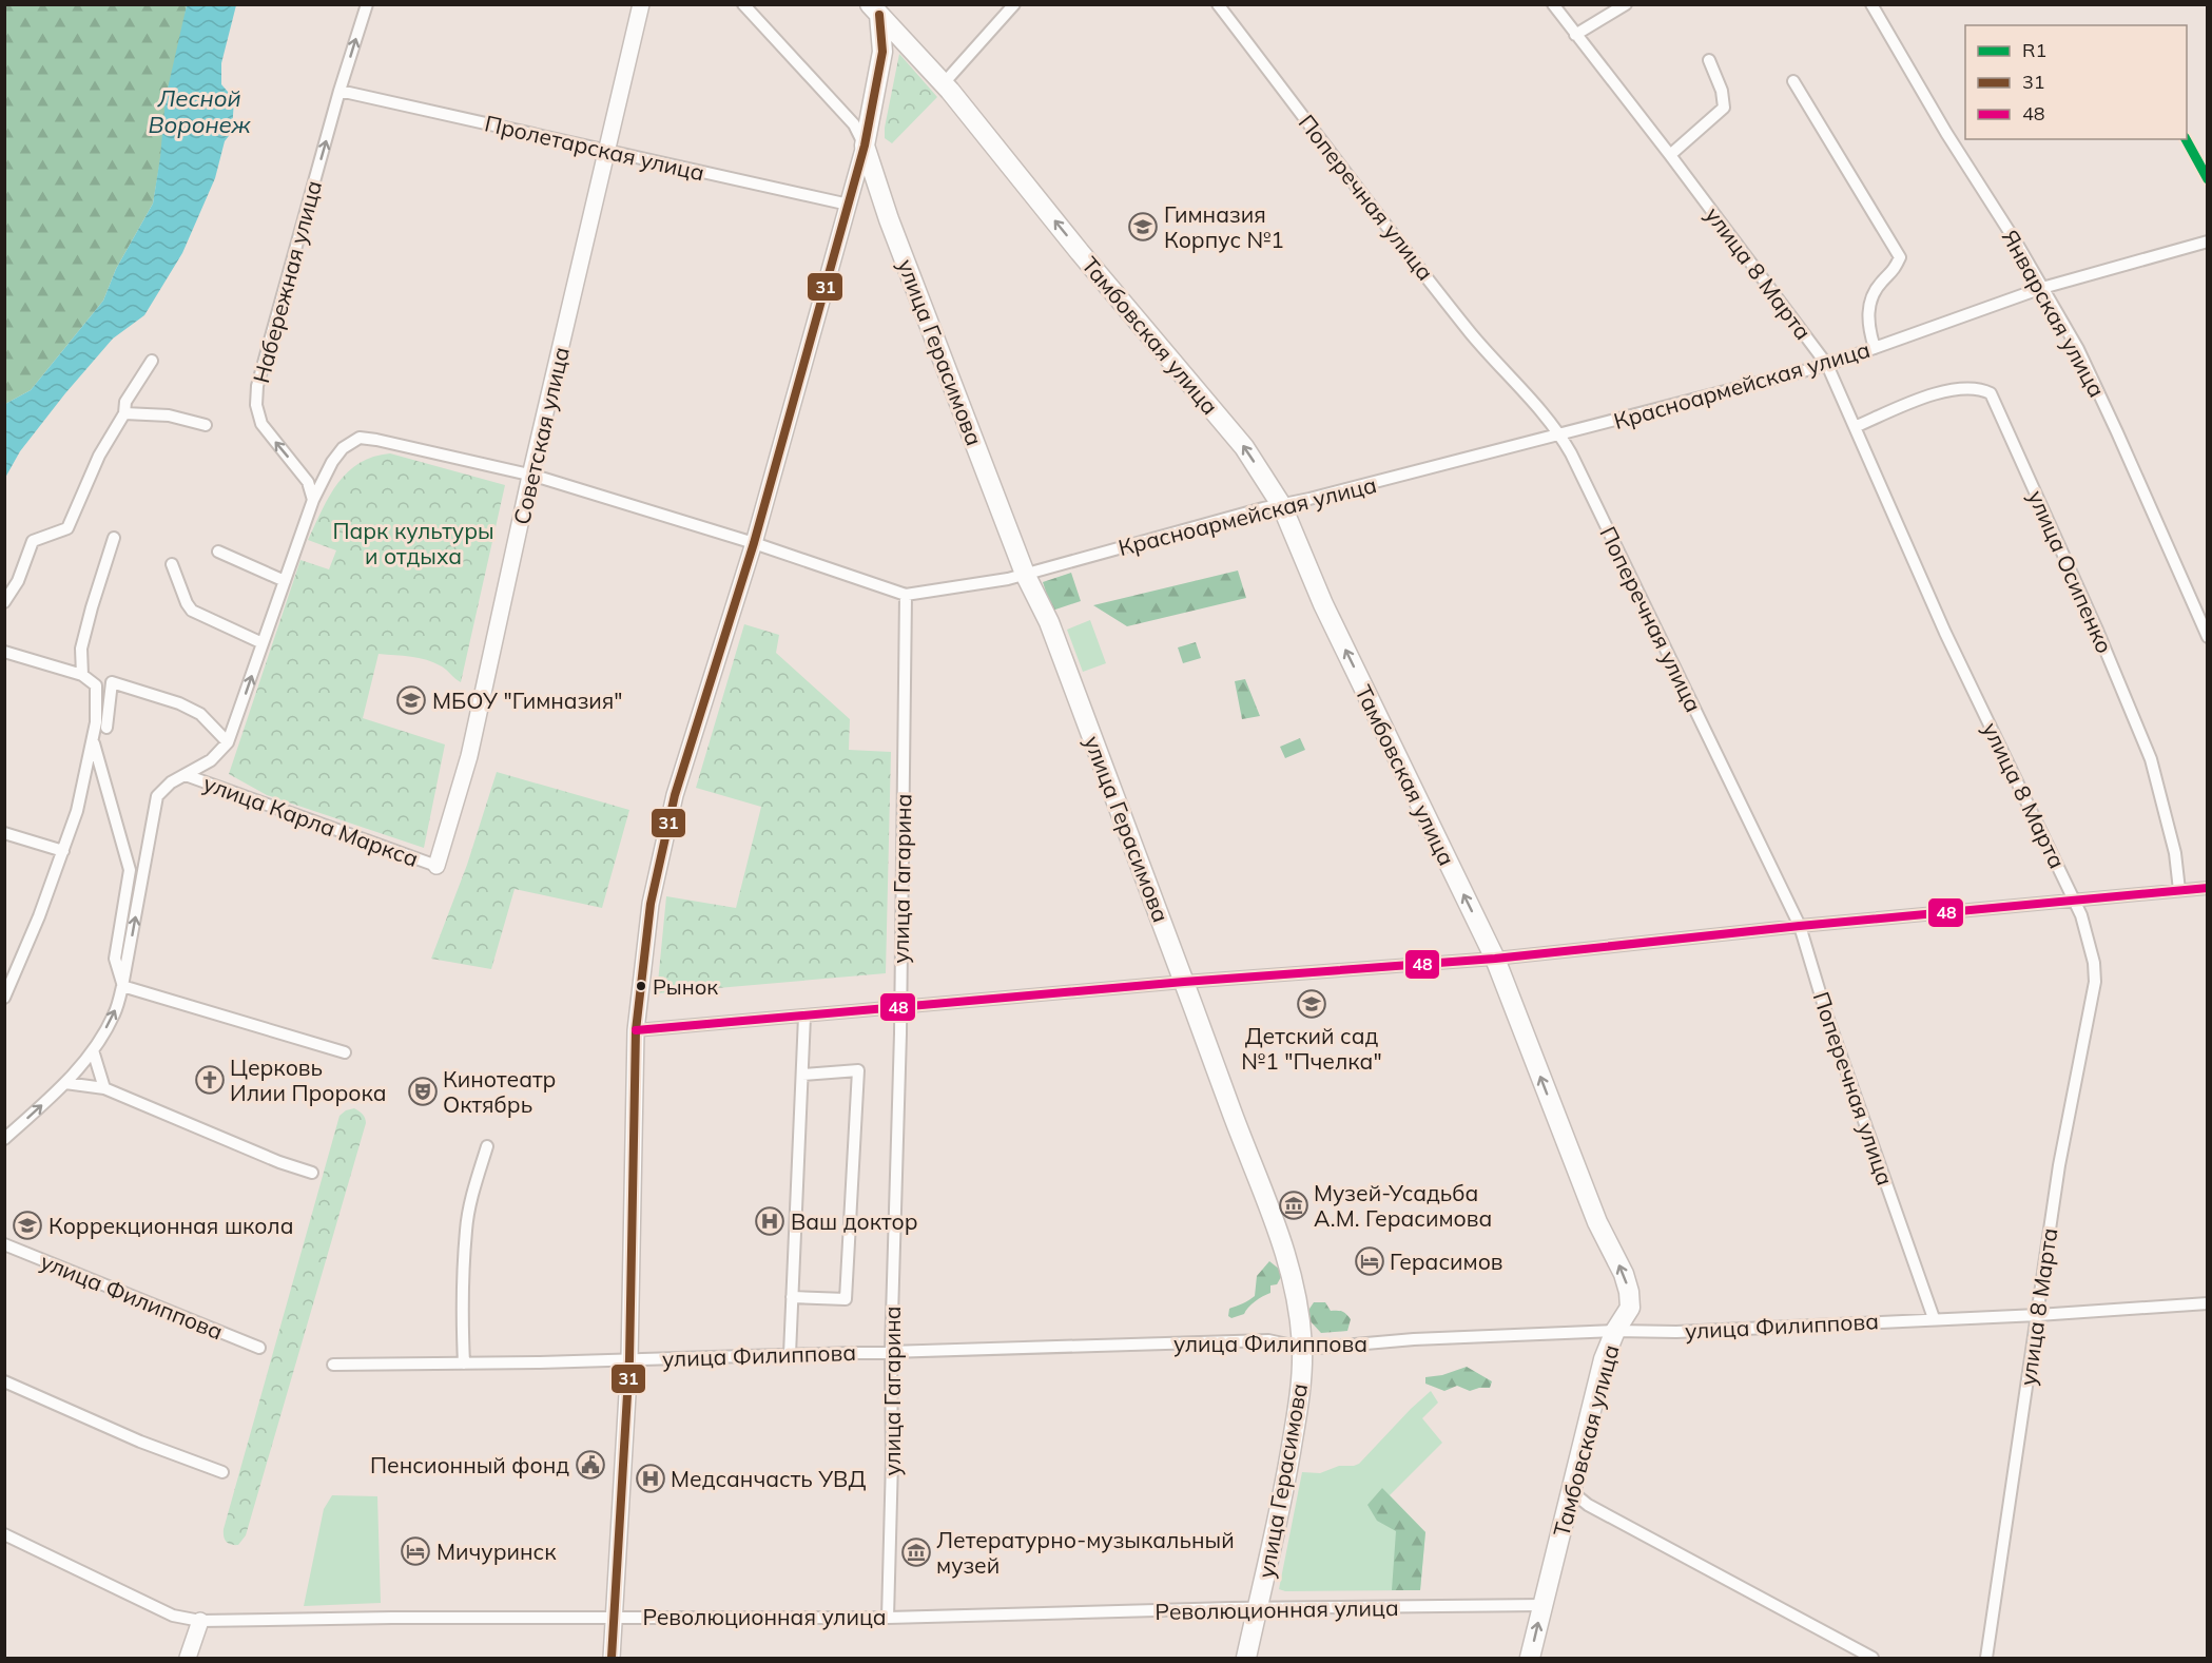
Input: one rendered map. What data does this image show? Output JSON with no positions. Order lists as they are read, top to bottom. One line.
{"streets":{"main road":["Тамбовская улица","улица Герасимова","Советская улица"],"street":["Пролетарская улица","Поперечная улица","улица 8 Марта","Набережная улица","Январская улица","Красноармейская улица","улица Осипенко","улица Карла Маркса","улица Гагарина","улица Филиппова","Революционная улица"]},"crossings":[["Пролетарская улица","Набережная улица"],["Пролетарская улица","Советская улица"],["Поперечная улица","Красноармейская улица"],["Поперечная улица","улица Филиппова"],["улица 8 Марта","Красноармейская улица"],["улица 8 Марта","улица Осипенко"],["улица 8 Марта","улица Филиппова"],["Набережная улица","Красноармейская улица"],["Январская улица","Красноармейская улица"],["Тамбовская улица","улица Герасимова"],["Тамбовская улица","Красноармейская улица"],["Тамбовская улица","улица Филиппова"],["Тамбовская улица","Революционная улица"],["улица Герасимова","Красноармейская улица"],["улица Герасимова","улица Филиппова"],["улица Герасимова","Революционная улица"],["Красноармейская улица","Советская улица"],["Красноармейская улица","улица Гагарина"],["Советская улица","улица Карла Маркса"],["улица Гагарина","улица Филиппова"],["улица Гагарина","Революционная улица"]],"one_way":["Набережная улица","Тамбовская улица"],"water":["Лесной Воронеж"],"parks":["Парк культуры и отдыха"],"places":{"school or university":["Гимназия Корпус №1","МБОУ \"Гимназия\"","Детский сад №1 \"Пчелка\"","Коррекционная школа"],"other":["Рынок"],"church":["Церковь Илии Пророка"],"theatre":["Кинотеатр Октябрь"],"museum":["Музей-Усадьба А.М. Герасимова","Летературно-музыкальный музей"],"hospital":["Ваш доктор","Медсанчасть УВД"],"hotel":["Герасимов","Мичуринск"],"public building":["Пенсионный фонд"]},"lines":["transit line 31","transit line R1","transit line 48"],"legend":["R1","31","48"]}
